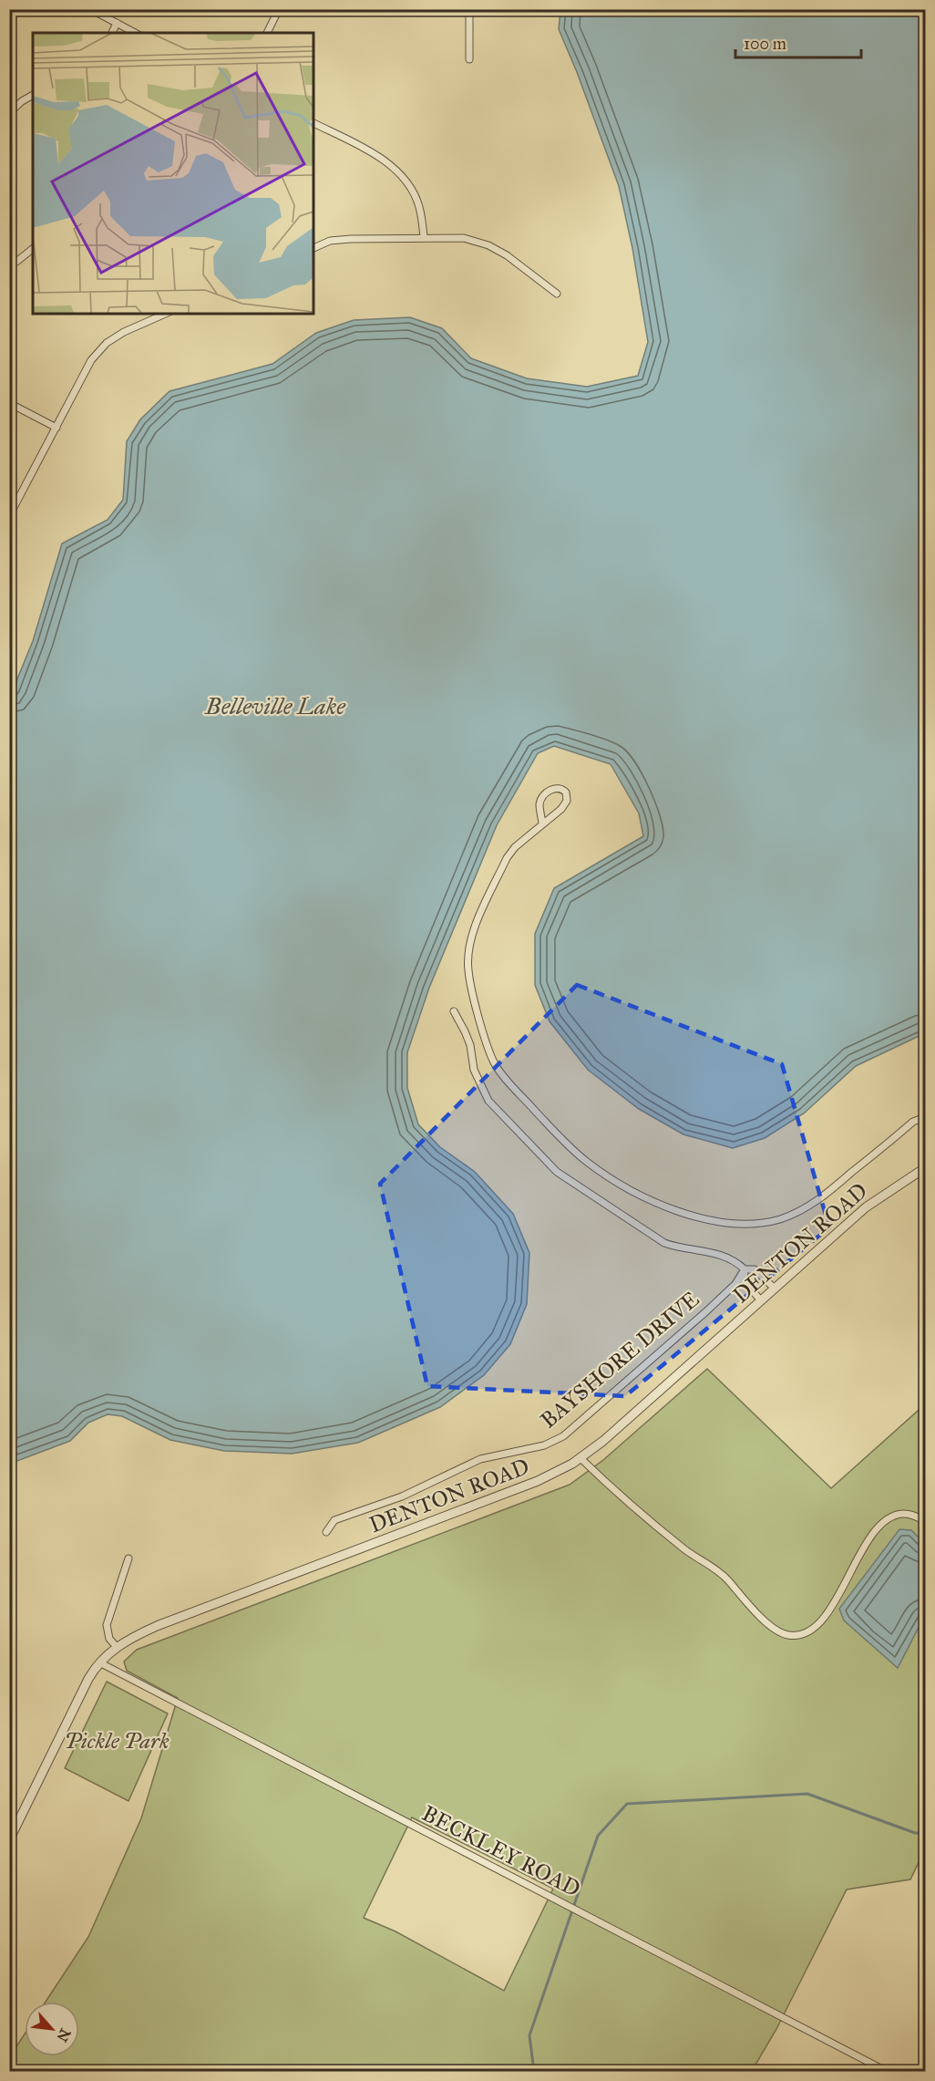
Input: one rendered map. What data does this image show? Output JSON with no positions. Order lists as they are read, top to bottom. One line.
{"streets":{"street":["DENTON ROAD","BAYSHORE DRIVE","BECKLEY ROAD"]},"crossings":[["DENTON ROAD","BECKLEY ROAD"]],"water":["Belleville Lake"],"parks":["Pickle Park"],"scale_bar":"100 m","north":"bottom right"}
